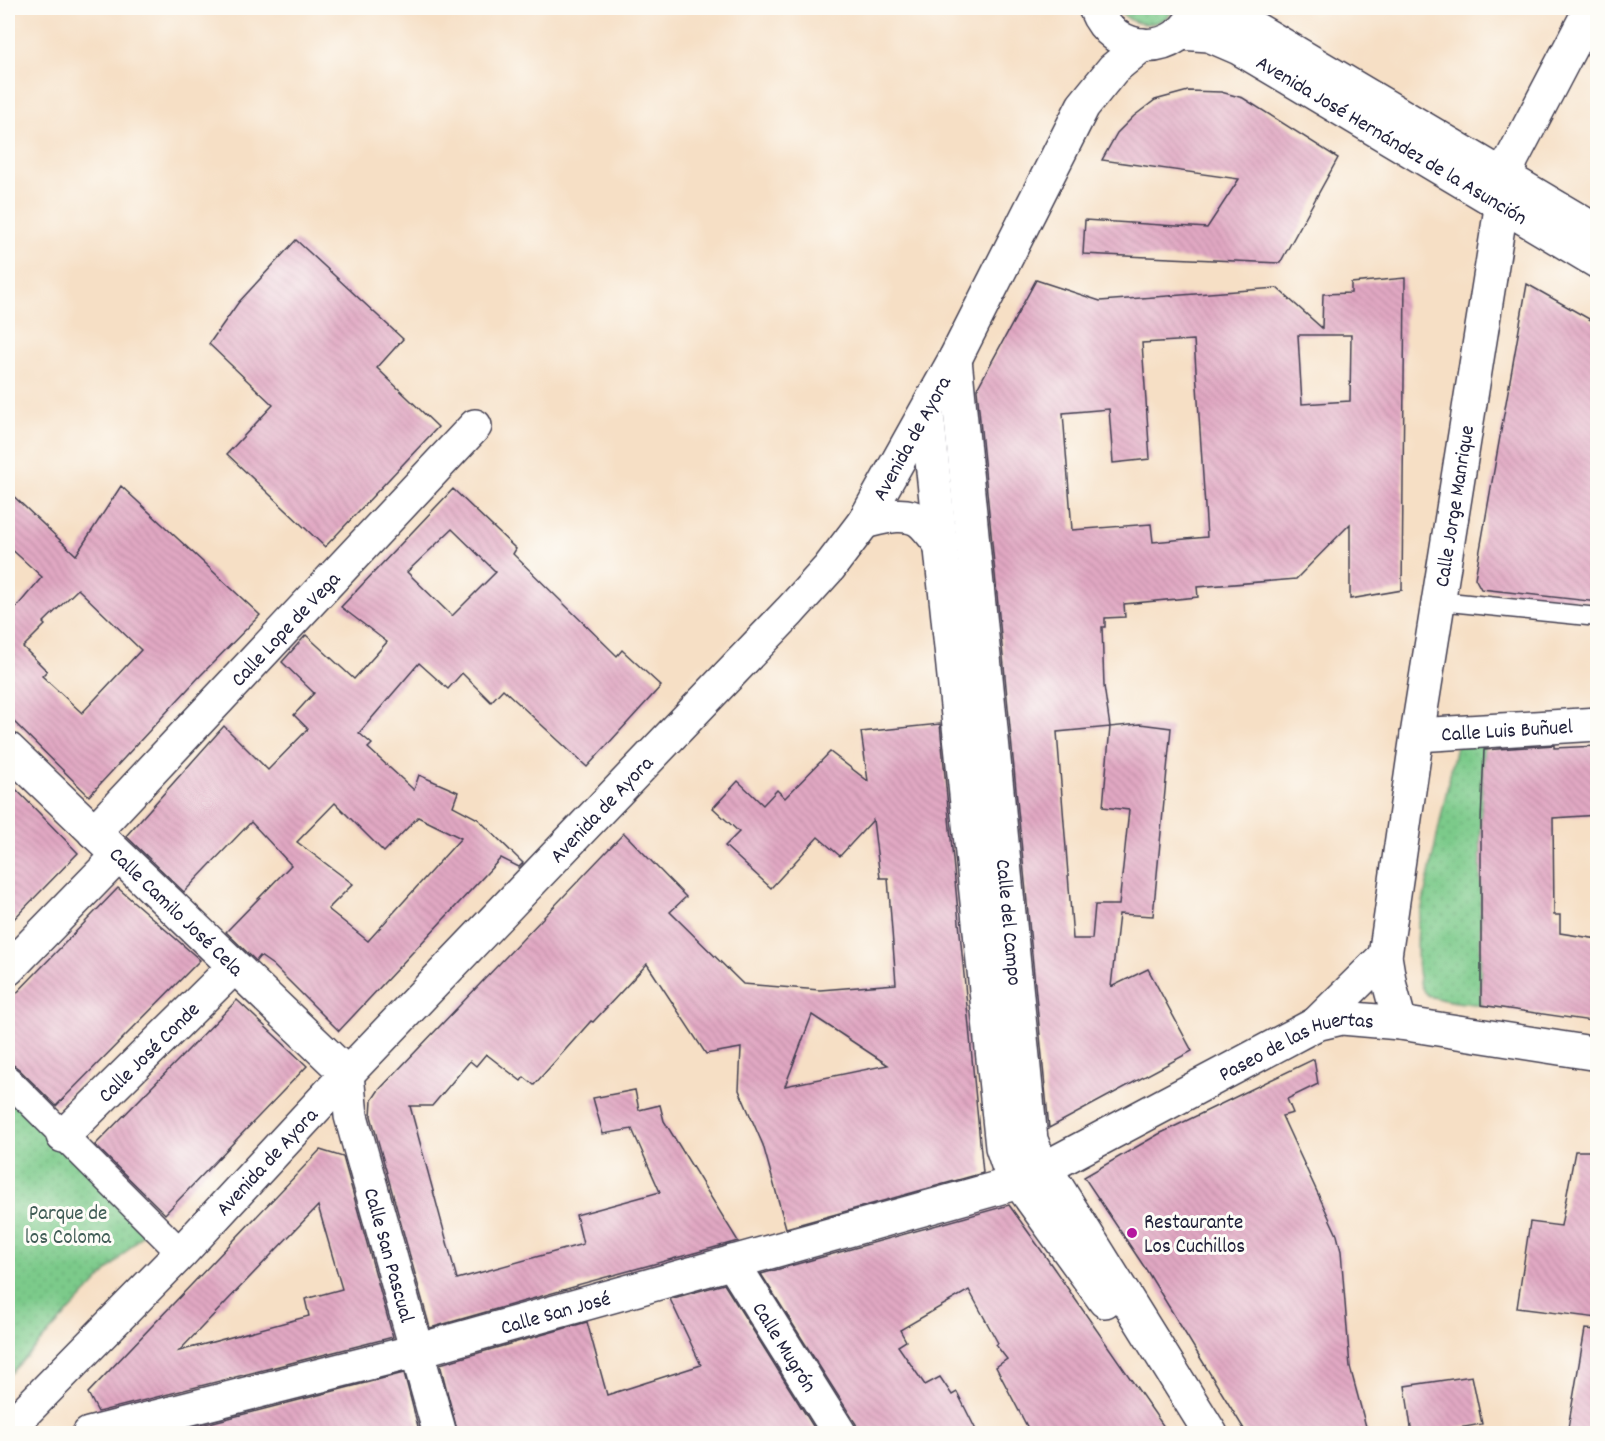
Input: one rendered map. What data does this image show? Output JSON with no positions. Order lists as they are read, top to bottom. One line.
{"streets":{"street":["Avenida José Hernández de la Asunción","Avenida de Ayora","Calle Jorge Manrique","Calle Lope de Vega","Calle Luis Buñuel","Calle Camilo José Cela","Calle del Campo","Paseo de las Huertas","Calle José Conde","Calle San Pascual","Calle San José","Calle Mugrón"]},"crossings":[["Avenida José Hernández de la Asunción","Calle Jorge Manrique"],["Avenida de Ayora","Calle Camilo José Cela"],["Avenida de Ayora","Calle del Campo"],["Avenida de Ayora","Calle San Pascual"],["Calle Jorge Manrique","Calle Luis Buñuel"],["Calle Jorge Manrique","Paseo de las Huertas"],["Calle Lope de Vega","Calle Camilo José Cela"],["Calle Camilo José Cela","Calle José Conde"],["Calle Camilo José Cela","Calle San Pascual"],["Calle del Campo","Paseo de las Huertas"],["Calle del Campo","Calle San José"],["Paseo de las Huertas","Calle San José"],["Calle San Pascual","Calle San José"],["Calle San José","Calle Mugrón"]],"parks":["Parque de los Coloma"],"places":["Restaurante Los Cuchillos"]}
